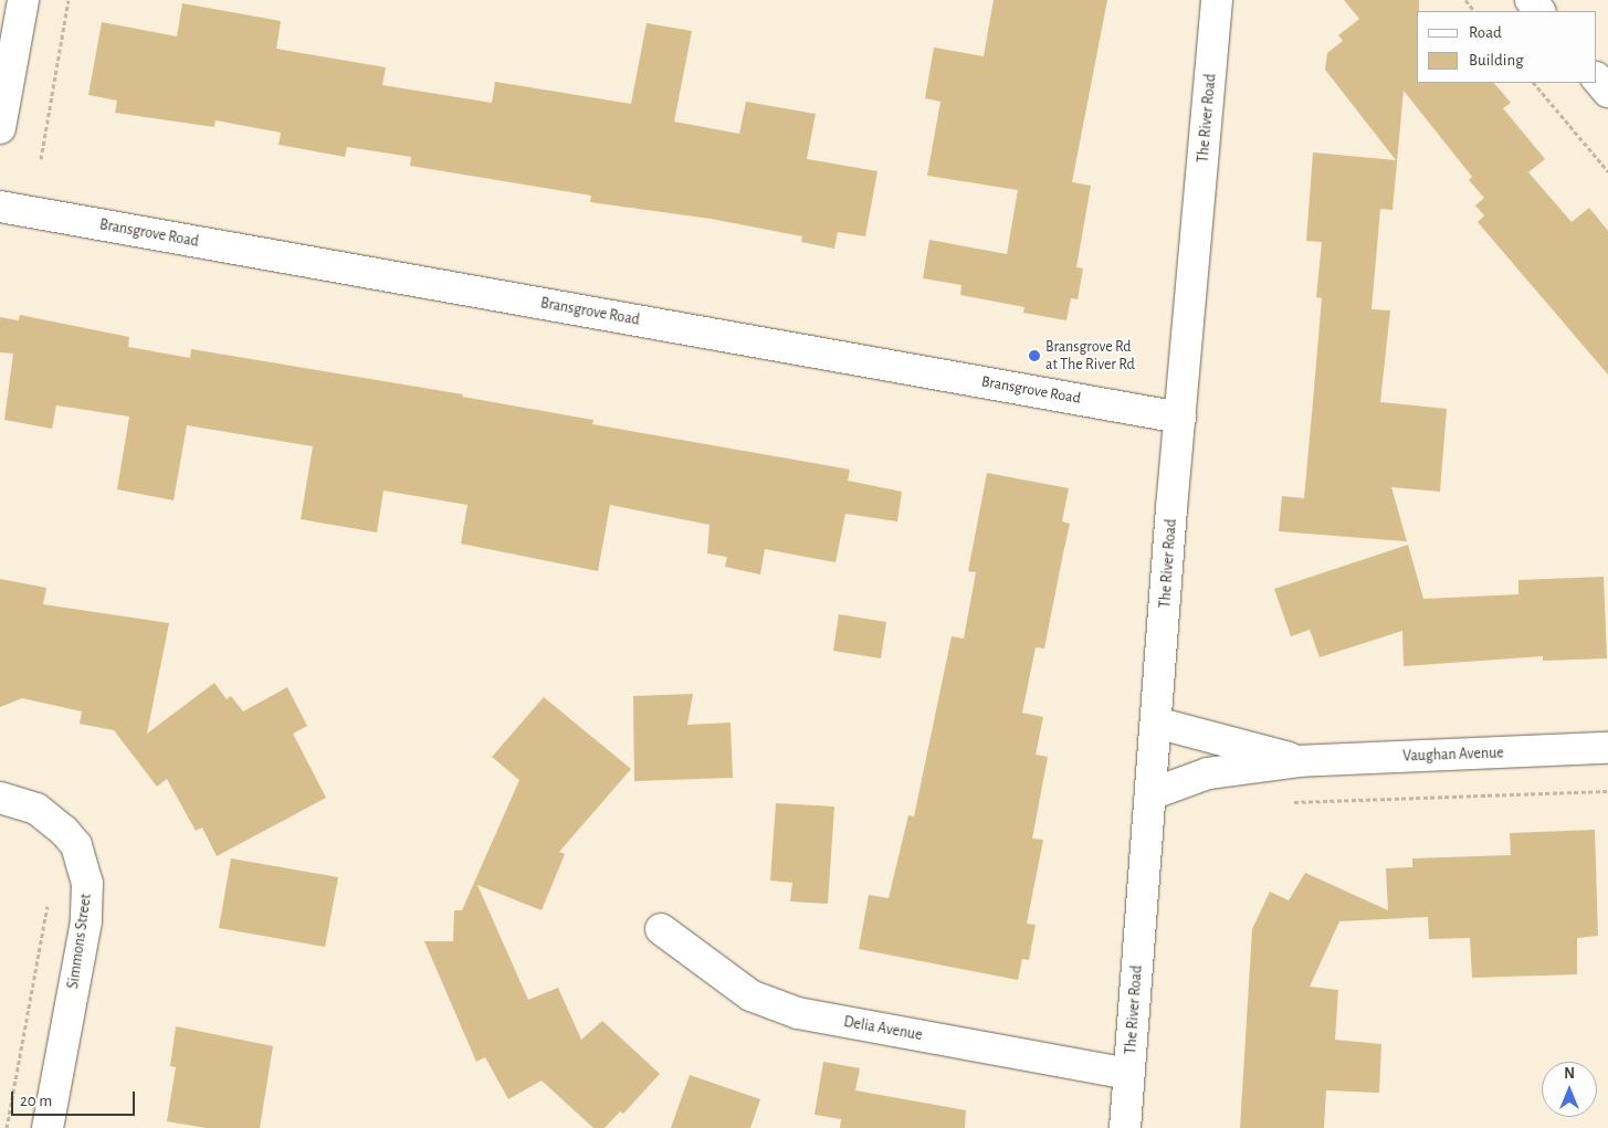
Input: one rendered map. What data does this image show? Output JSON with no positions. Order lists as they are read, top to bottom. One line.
{"streets":{"main road":["The River Road","Bransgrove Road","Vaughan Avenue","Simmons Street","Delia Avenue"]},"crossings":[["The River Road","Bransgrove Road"],["The River Road","Vaughan Avenue"],["The River Road","Delia Avenue"]],"places":["Bransgrove Rd at The River Rd"],"legend":["Road","Building"],"scale_bar":"20 m","north":"top"}
